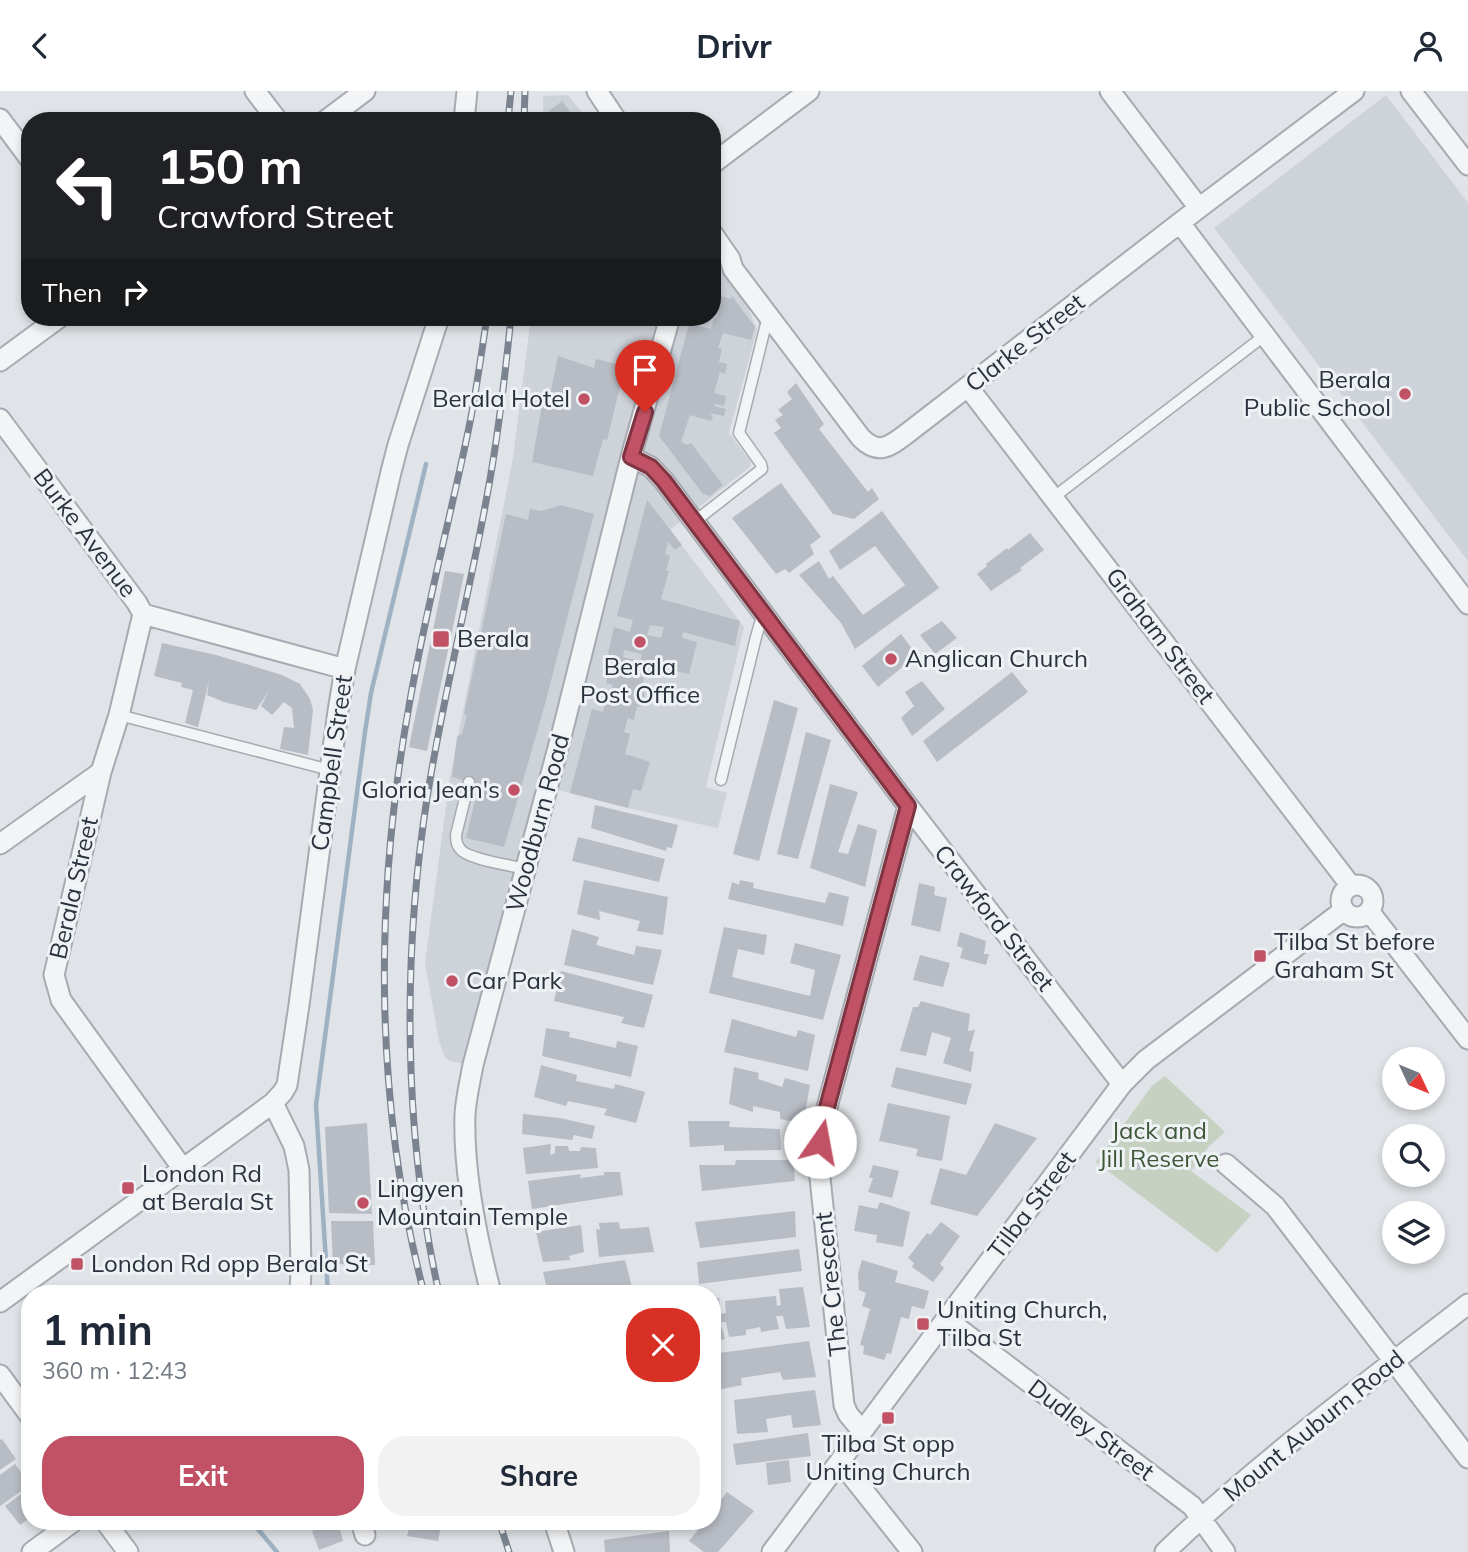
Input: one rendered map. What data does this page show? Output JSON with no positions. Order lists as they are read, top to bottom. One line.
{"streets":{"street":["Clarke Street","Burke Avenue","Graham Street","Campbell Street","Woodburn Road","Berala Street","Crawford Street","Tilba Street","The Crescent","Mount Auburn Road","Dudley Street"]},"crossings":[["Clarke Street","Graham Street"],["Burke Avenue","Campbell Street"],["Burke Avenue","Berala Street"],["Graham Street","Tilba Street"],["Campbell Street","Berala Street"],["Woodburn Road","Crawford Street"],["Crawford Street","Tilba Street"],["Crawford Street","The Crescent"],["Tilba Street","The Crescent"],["Tilba Street","Dudley Street"],["Mount Auburn Road","Dudley Street"]],"parks":["Jack and Jill Reserve"],"places":{"other":["Berala Public School","Berala Hotel","Berala Post Office","Anglican Church","Gloria Jean's","Car Park","Lingyen Mountain Temple"],"transit":["Berala","Tilba St before Graham St","London Rd at Berala St","London Rd opp Berala St","Uniting Church, Tilba St","Tilba St opp Uniting Church"]},"north":"bottom right","page":{"header":"Drivr","turn":["150 m","Crawford Street"],"then":"Then","heading":["1 min","360 m · 12:43"],"buttons":["Exit","Share"]}}
